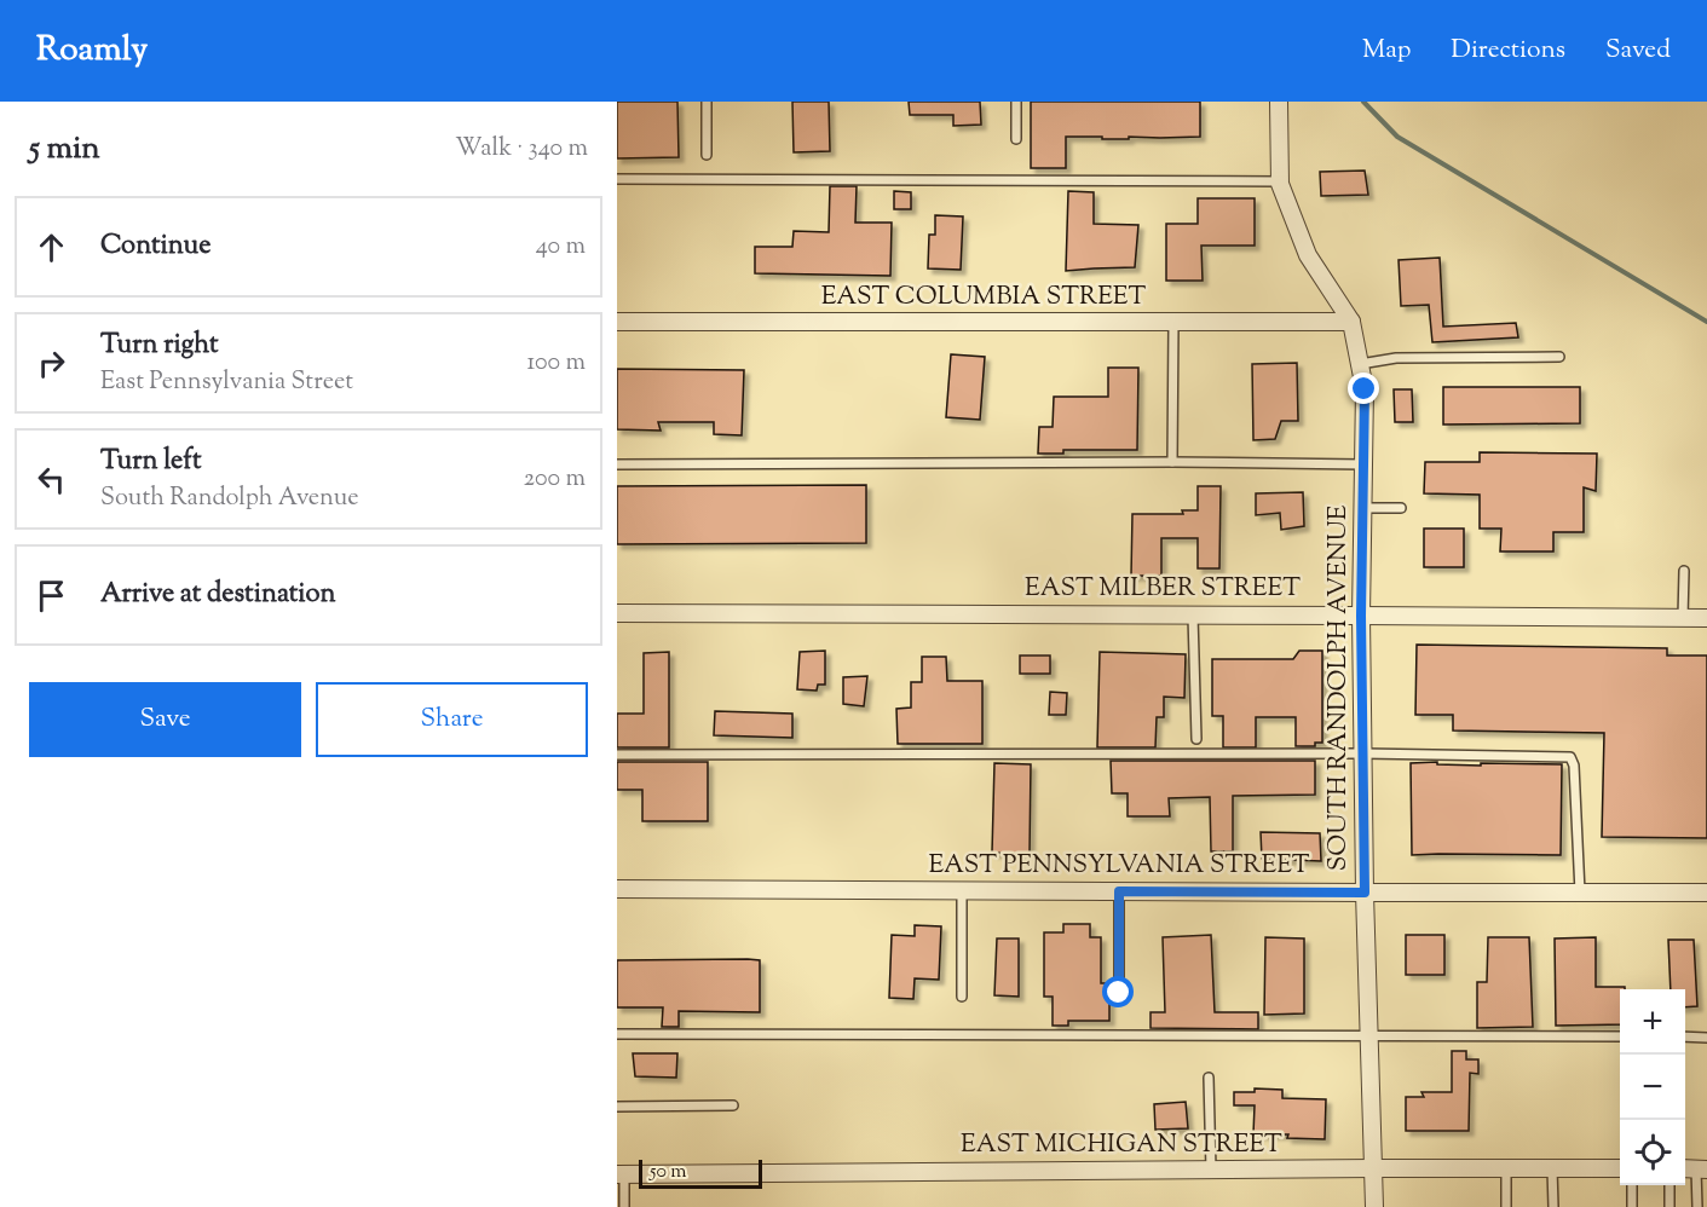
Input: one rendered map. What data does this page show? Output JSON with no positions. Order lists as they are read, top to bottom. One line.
{"streets":{"street":["EAST COLUMBIA STREET","EAST MILBER STREET","SOUTH RANDOLPH AVENUE","EAST PENNSYLVANIA STREET","EAST MICHIGAN STREET"]},"crossings":[["EAST COLUMBIA STREET","SOUTH RANDOLPH AVENUE"],["EAST MILBER STREET","SOUTH RANDOLPH AVENUE"],["SOUTH RANDOLPH AVENUE","EAST PENNSYLVANIA STREET"],["SOUTH RANDOLPH AVENUE","EAST MICHIGAN STREET"]],"scale_bar":"50 m","page":{"header":"Roamly","nav":["Map","Directions","Saved"],"heading":["5 min","Walk · 340 m"],"list":[["Continue","40 m"],["Turn right","East Pennsylvania Street","100 m"],["Turn left","South Randolph Avenue","200 m"],"Arrive at destination"],"buttons":["Save","Share"],"map_buttons":["+","−"],"scale":"50 m"}}
